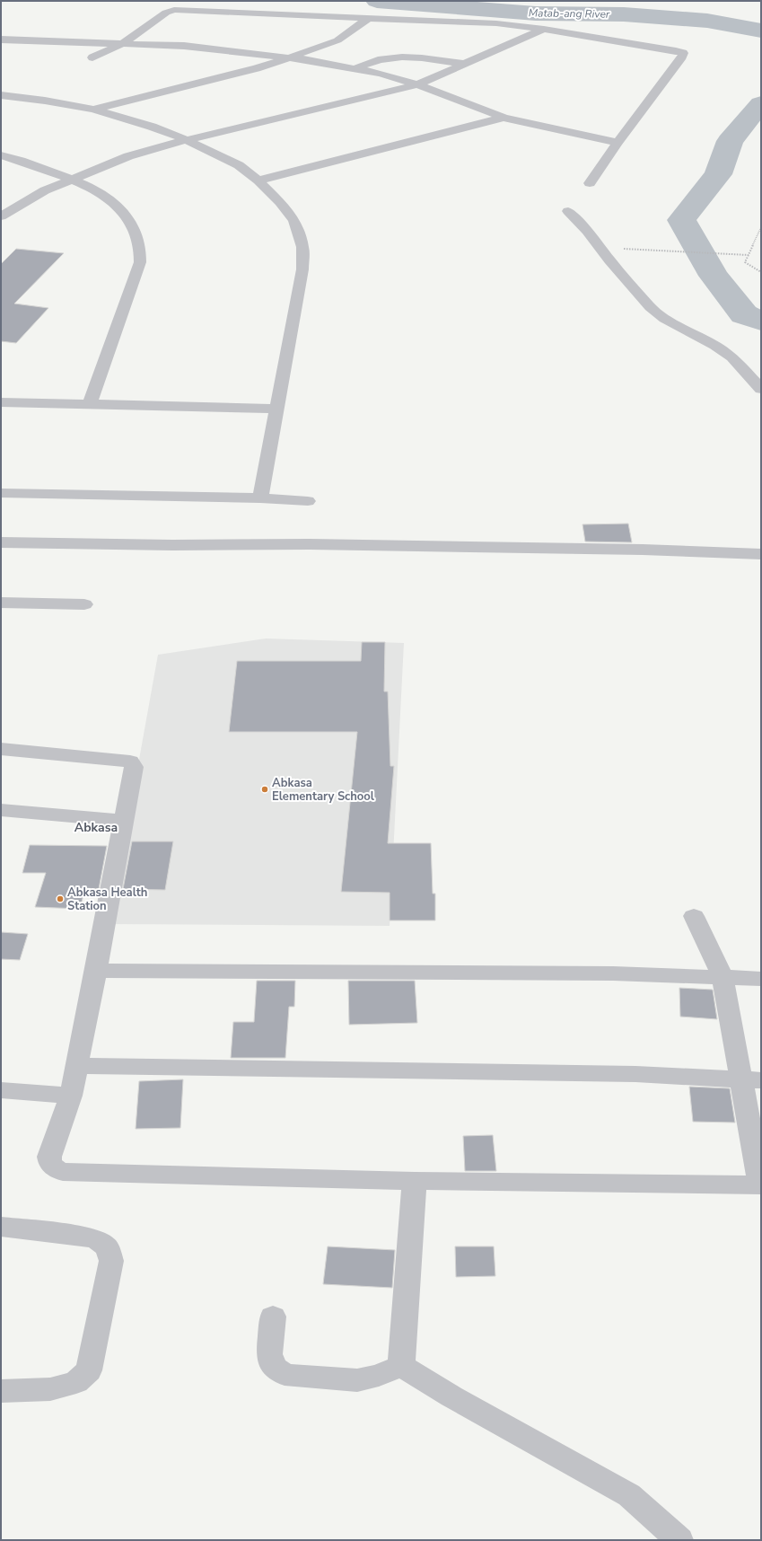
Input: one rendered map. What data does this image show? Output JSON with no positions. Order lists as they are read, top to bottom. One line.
{"districts":["Abkasa"],"water":["Matab-ang River"],"places":["Abkasa Elementary School","Abkasa Health Station"]}
